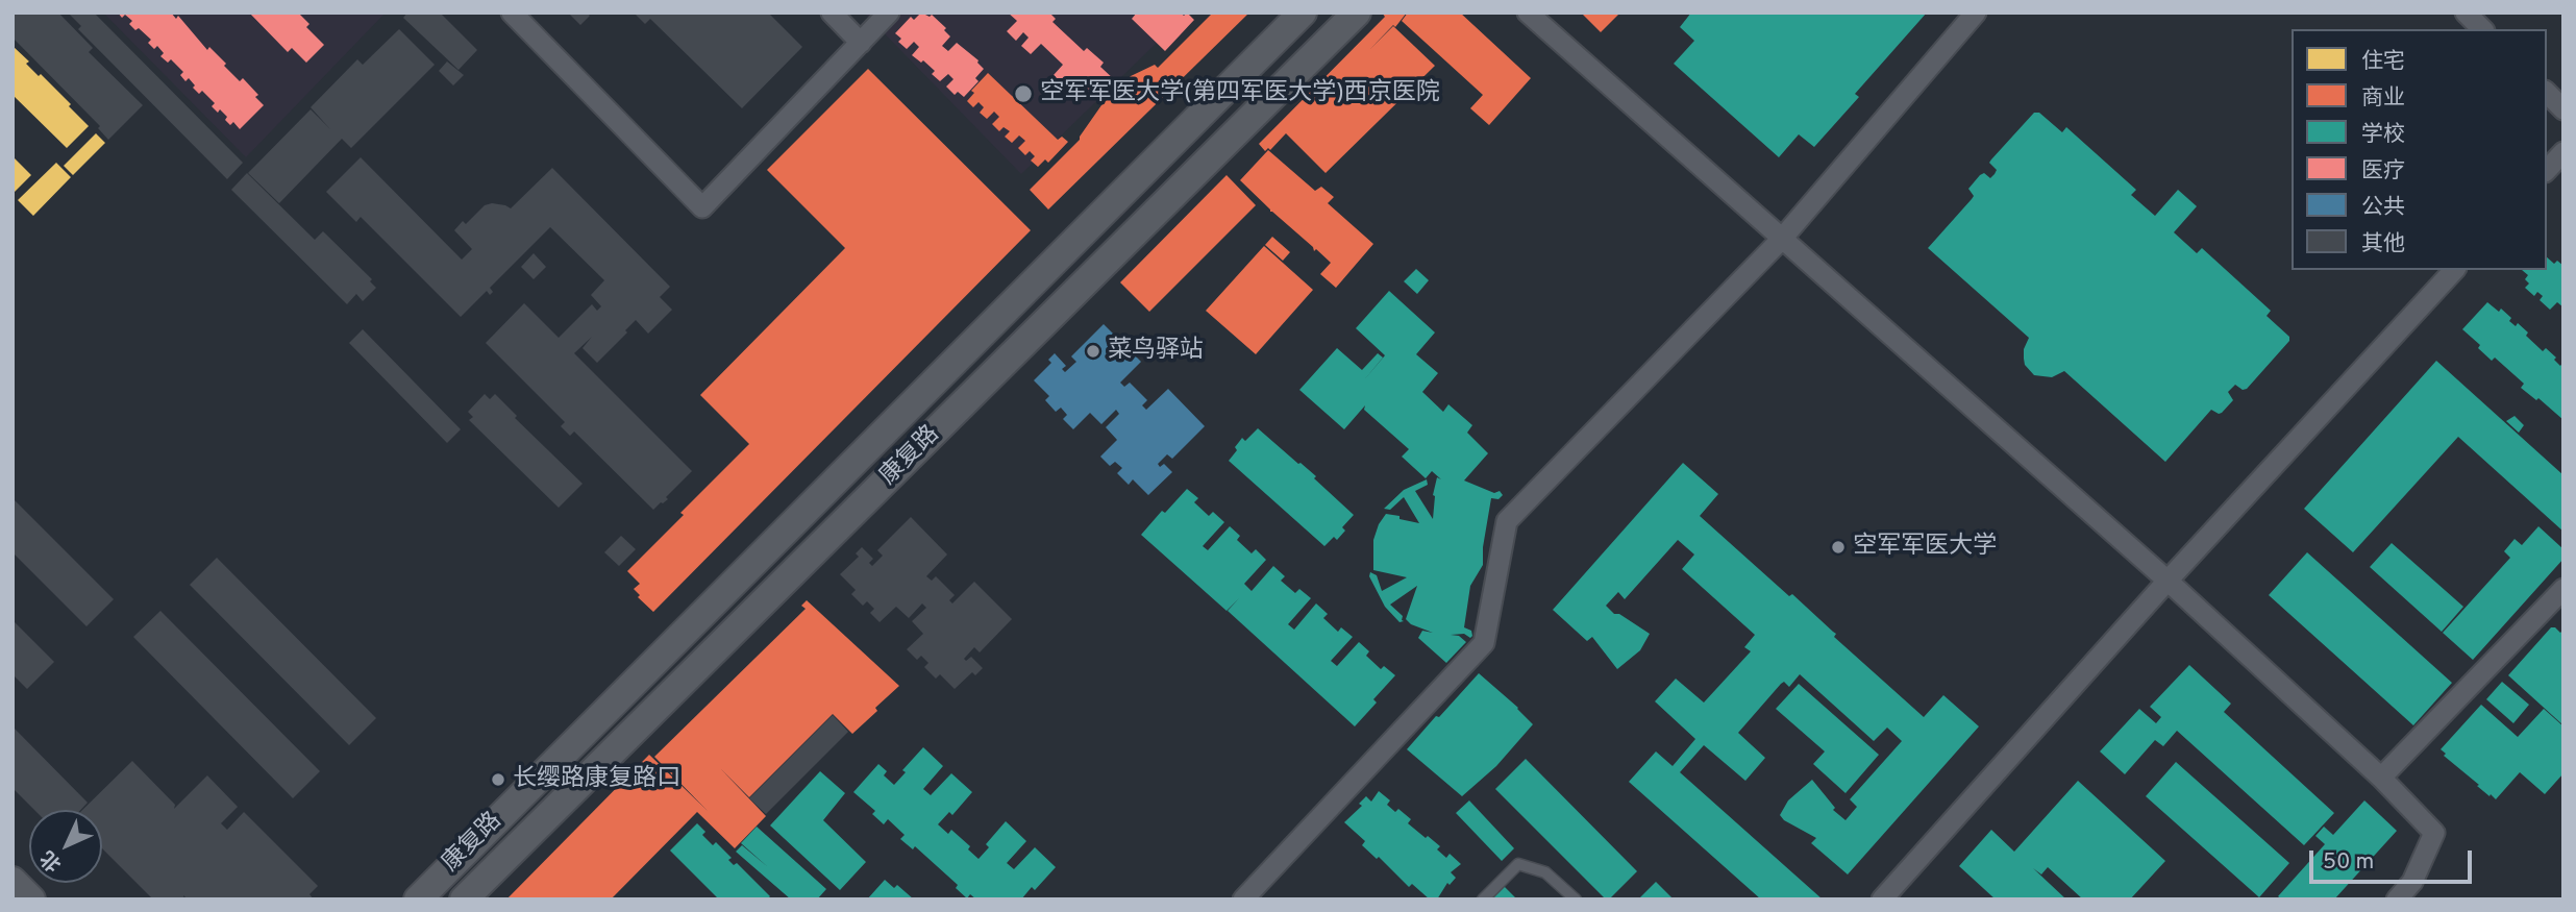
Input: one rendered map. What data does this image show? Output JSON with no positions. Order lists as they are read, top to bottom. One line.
{"streets":{"main road":["康复路"]},"places":["空军军医大学(第四军医大学)西京医院","菜鸟驿站","空军军医大学","长缨路康复路口"],"legend":["住宅","商业","学校","医疗","公共","其他"],"scale_bar":"50 m","north":"bottom left"}
